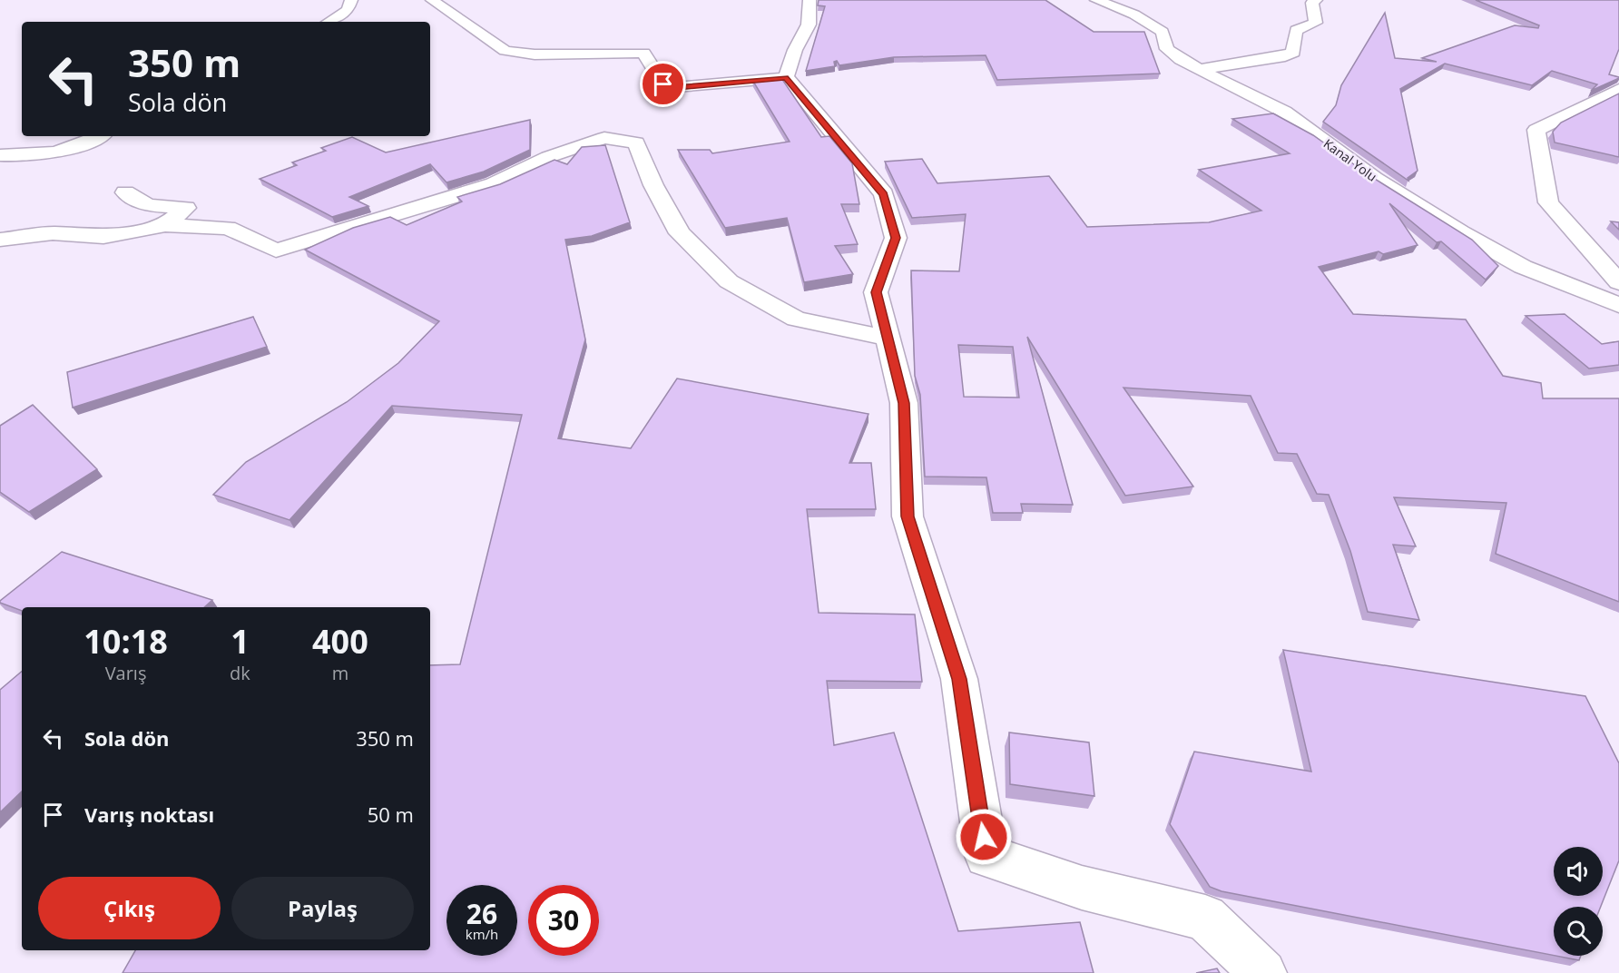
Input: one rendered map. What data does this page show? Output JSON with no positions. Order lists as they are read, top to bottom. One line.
{"streets":{"street":["Kanal Yolu"]},"page":{"turn":["350 m","Sola dön"],"eta":["10:18","Varış","1","dk","400","m"],"list":[{"name":"Sola dön","value":"350 m"},{"name":"Varış noktası","value":"50 m"}],"buttons":["Çıkış","Paylaş"],"speed":"26 km/h","limit":"30"}}
